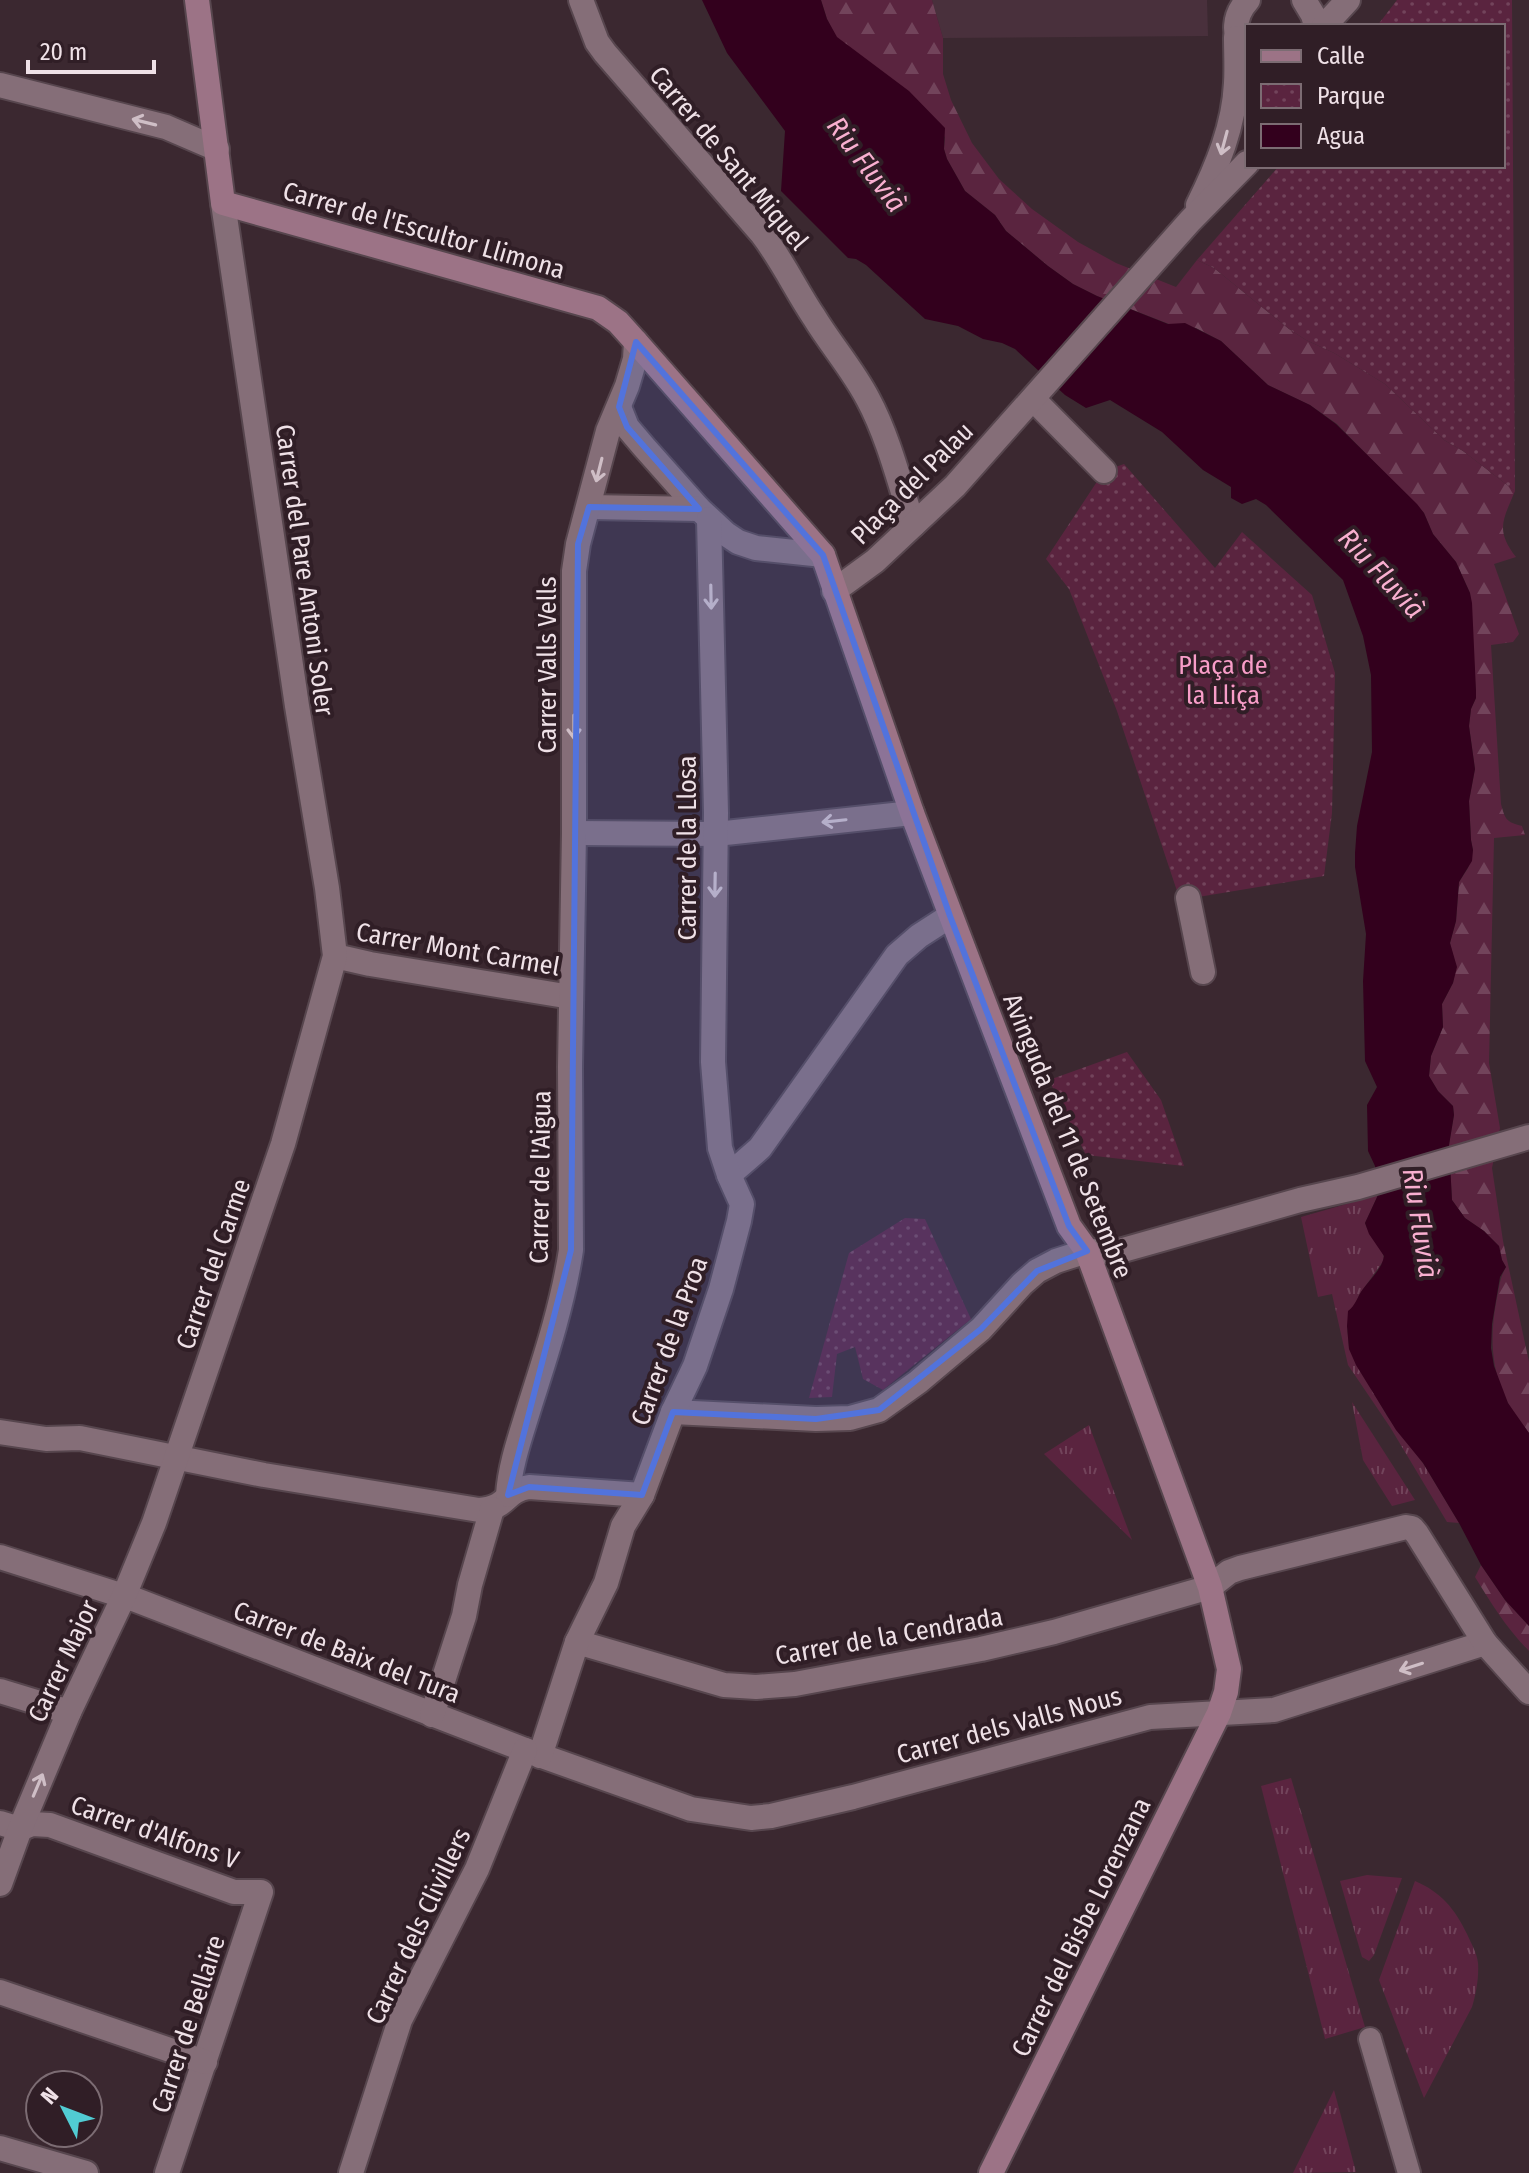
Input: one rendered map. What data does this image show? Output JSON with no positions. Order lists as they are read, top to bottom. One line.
{"streets":{"main road":["Carrer de l'Escultor Llimona","Plaça del Palau","Avinguda del 11 de Setembre","Carrer del Bisbe Lorenzana"],"street":["Carrer de Sant Miquel","Carrer del Pare Antoni Soler","Carrer Valls Vells","Carrer de la Llosa","Carrer Mont Carmel","Carrer de l'Aigua","Carrer del Carme","Carrer de la Proa","Carrer de la Cendrada","Carrer de Baix del Tura","Carrer Major","Carrer dels Valls Nous","Carrer d'Alfons V","Carrer dels Clivillers","Carrer de Bellaire"]},"crossings":[["Carrer de Sant Miquel","Plaça del Palau"],["Carrer de l'Escultor Llimona","Plaça del Palau"],["Carrer de l'Escultor Llimona","Carrer del Pare Antoni Soler"],["Plaça del Palau","Carrer Valls Vells"],["Plaça del Palau","Carrer de la Llosa"],["Plaça del Palau","Avinguda del 11 de Setembre"],["Carrer del Pare Antoni Soler","Carrer Mont Carmel"],["Carrer del Pare Antoni Soler","Carrer del Carme"],["Carrer Valls Vells","Carrer Mont Carmel"],["Carrer Valls Vells","Carrer de l'Aigua"],["Carrer de la Llosa","Carrer de la Proa"],["Carrer Mont Carmel","Carrer de l'Aigua"],["Carrer Mont Carmel","Carrer del Carme"],["Avinguda del 11 de Setembre","Carrer de la Cendrada"],["Avinguda del 11 de Setembre","Carrer dels Valls Nous"],["Avinguda del 11 de Setembre","Carrer del Bisbe Lorenzana"],["Carrer de l'Aigua","Carrer de Baix del Tura"],["Carrer del Carme","Carrer de Baix del Tura"],["Carrer del Carme","Carrer Major"],["Carrer de la Proa","Carrer de la Cendrada"],["Carrer de la Proa","Carrer de Baix del Tura"],["Carrer de la Proa","Carrer dels Valls Nous"],["Carrer de la Proa","Carrer dels Clivillers"],["Carrer de la Cendrada","Carrer dels Valls Nous"],["Carrer de Baix del Tura","Carrer Major"],["Carrer de Baix del Tura","Carrer dels Valls Nous"],["Carrer de Baix del Tura","Carrer dels Clivillers"],["Carrer Major","Carrer d'Alfons V"],["Carrer dels Valls Nous","Carrer dels Clivillers"],["Carrer dels Valls Nous","Carrer del Bisbe Lorenzana"],["Carrer d'Alfons V","Carrer de Bellaire"]],"one_way":["Carrer Valls Vells","Carrer de la Llosa","Carrer Major"],"water":["Riu Fluvià"],"parks":["Plaça de la Lliça"],"legend":["Calle","Parque","Agua"],"scale_bar":"20 m","north":"top left"}
